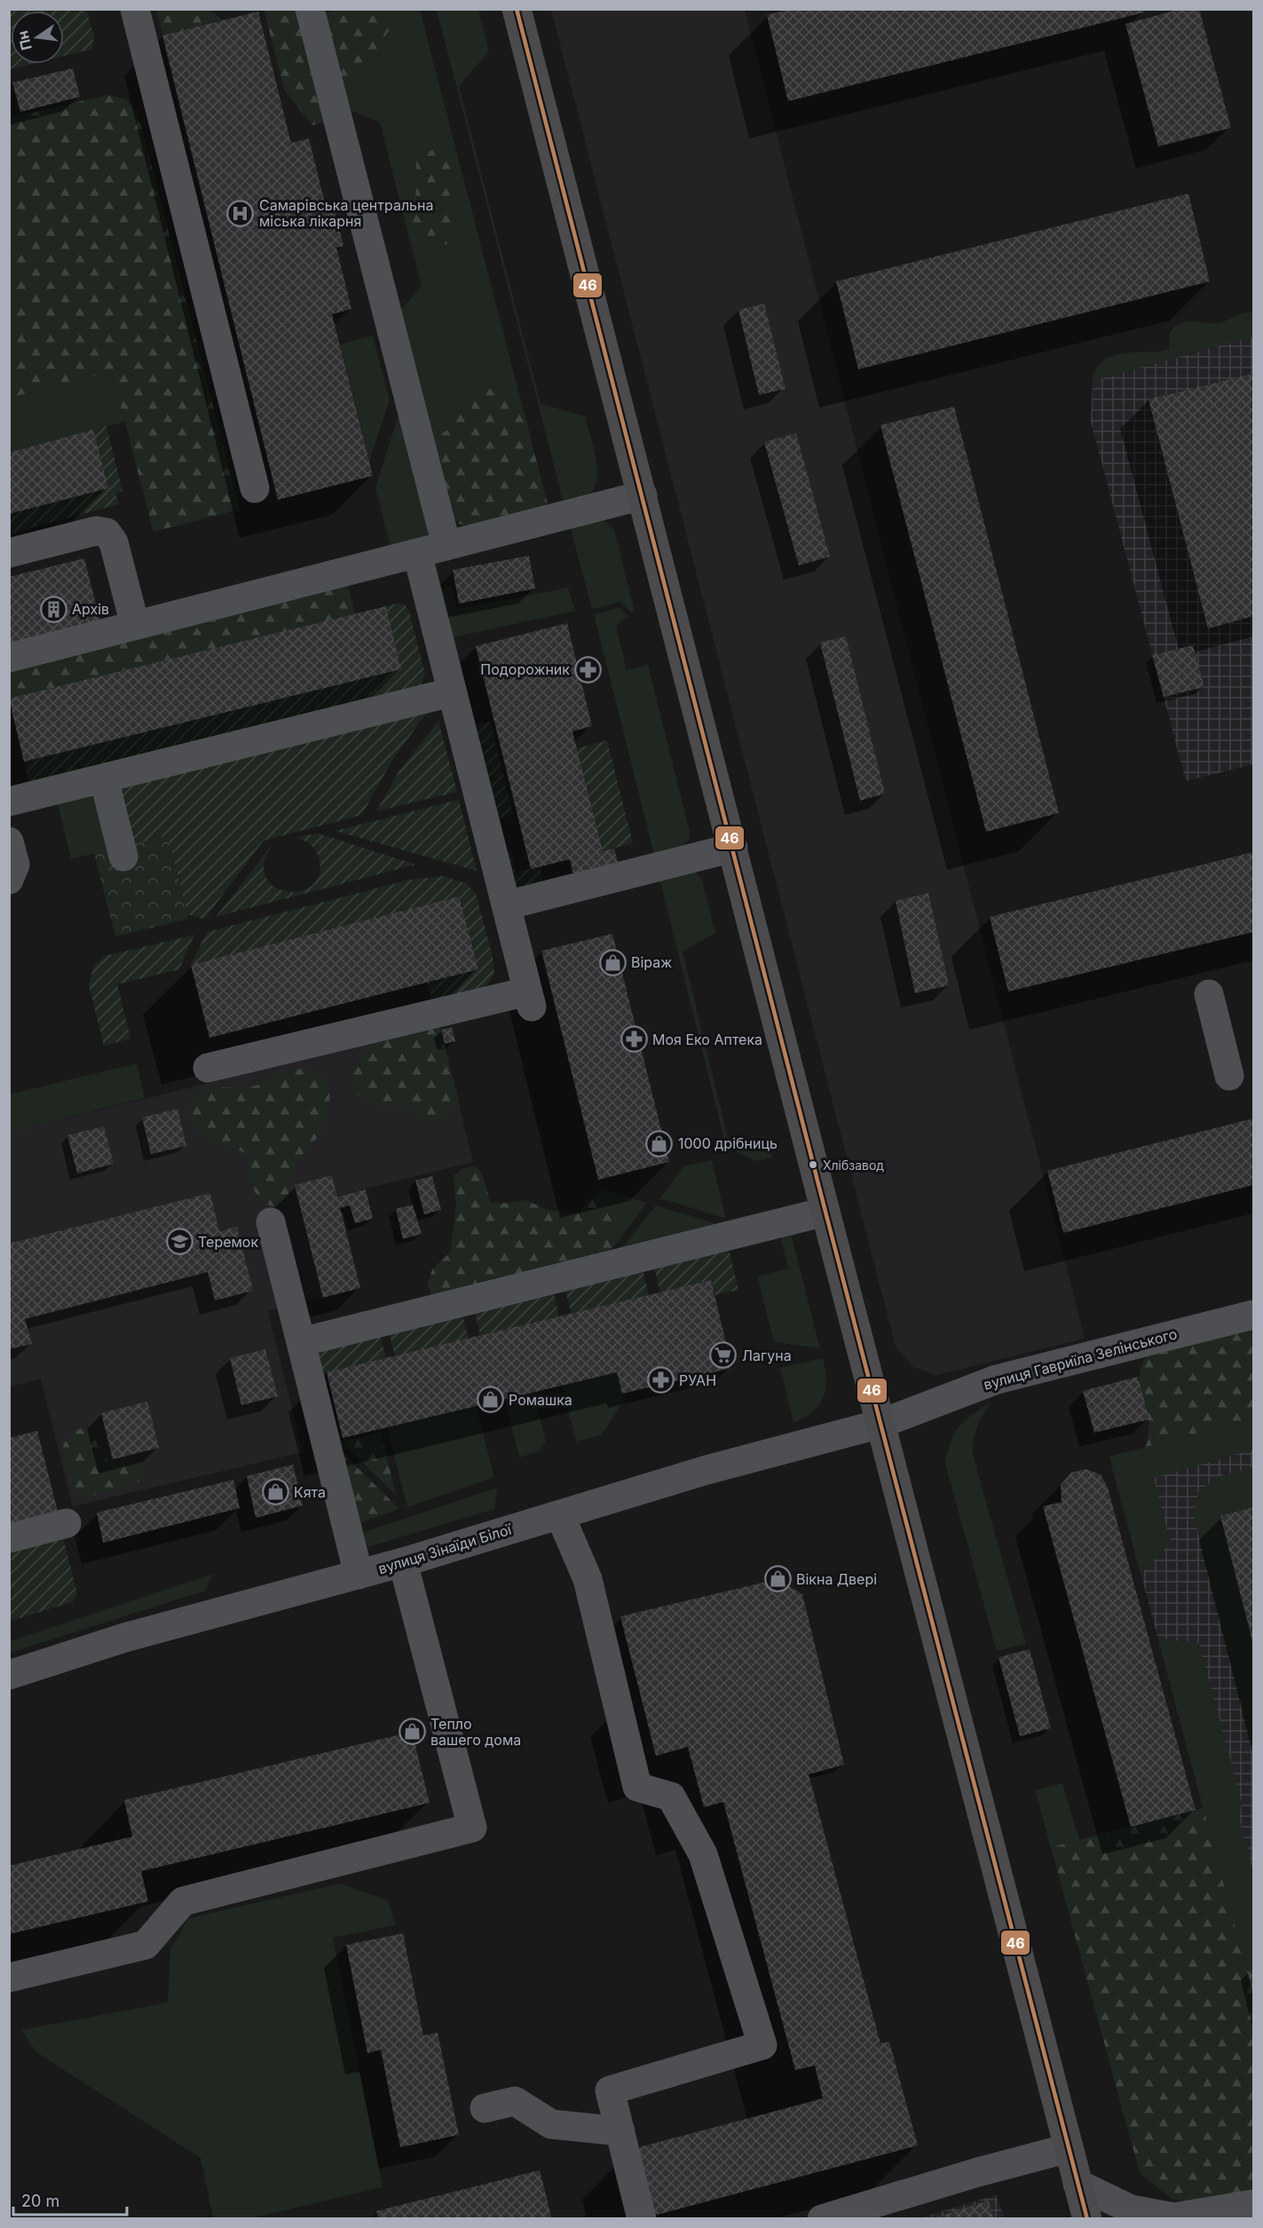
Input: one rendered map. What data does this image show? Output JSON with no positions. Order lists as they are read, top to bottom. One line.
{"streets":{"street":["вулиця Гавриїла Зелінського","вулиця Зінаїди Білої"]},"crossings":[["вулиця Гавриїла Зелінського","вулиця Зінаїди Білої"]],"places":{"hospital":["Самарівська центральна міська лікарня"],"building":["Архів"],"pharmacy":["Подорожник","Моя Еко Аптека","РУАН"],"shop":["Віраж","1000 дрібниць","Ромашка","Кята","Вікна Двері","Тепло вашего дома"],"other":["Хлібзавод"],"school or university":["Теремок"],"supermarket":["Лагуна"]},"lines":["transit line 46"],"scale_bar":"20 m","north":"left"}
